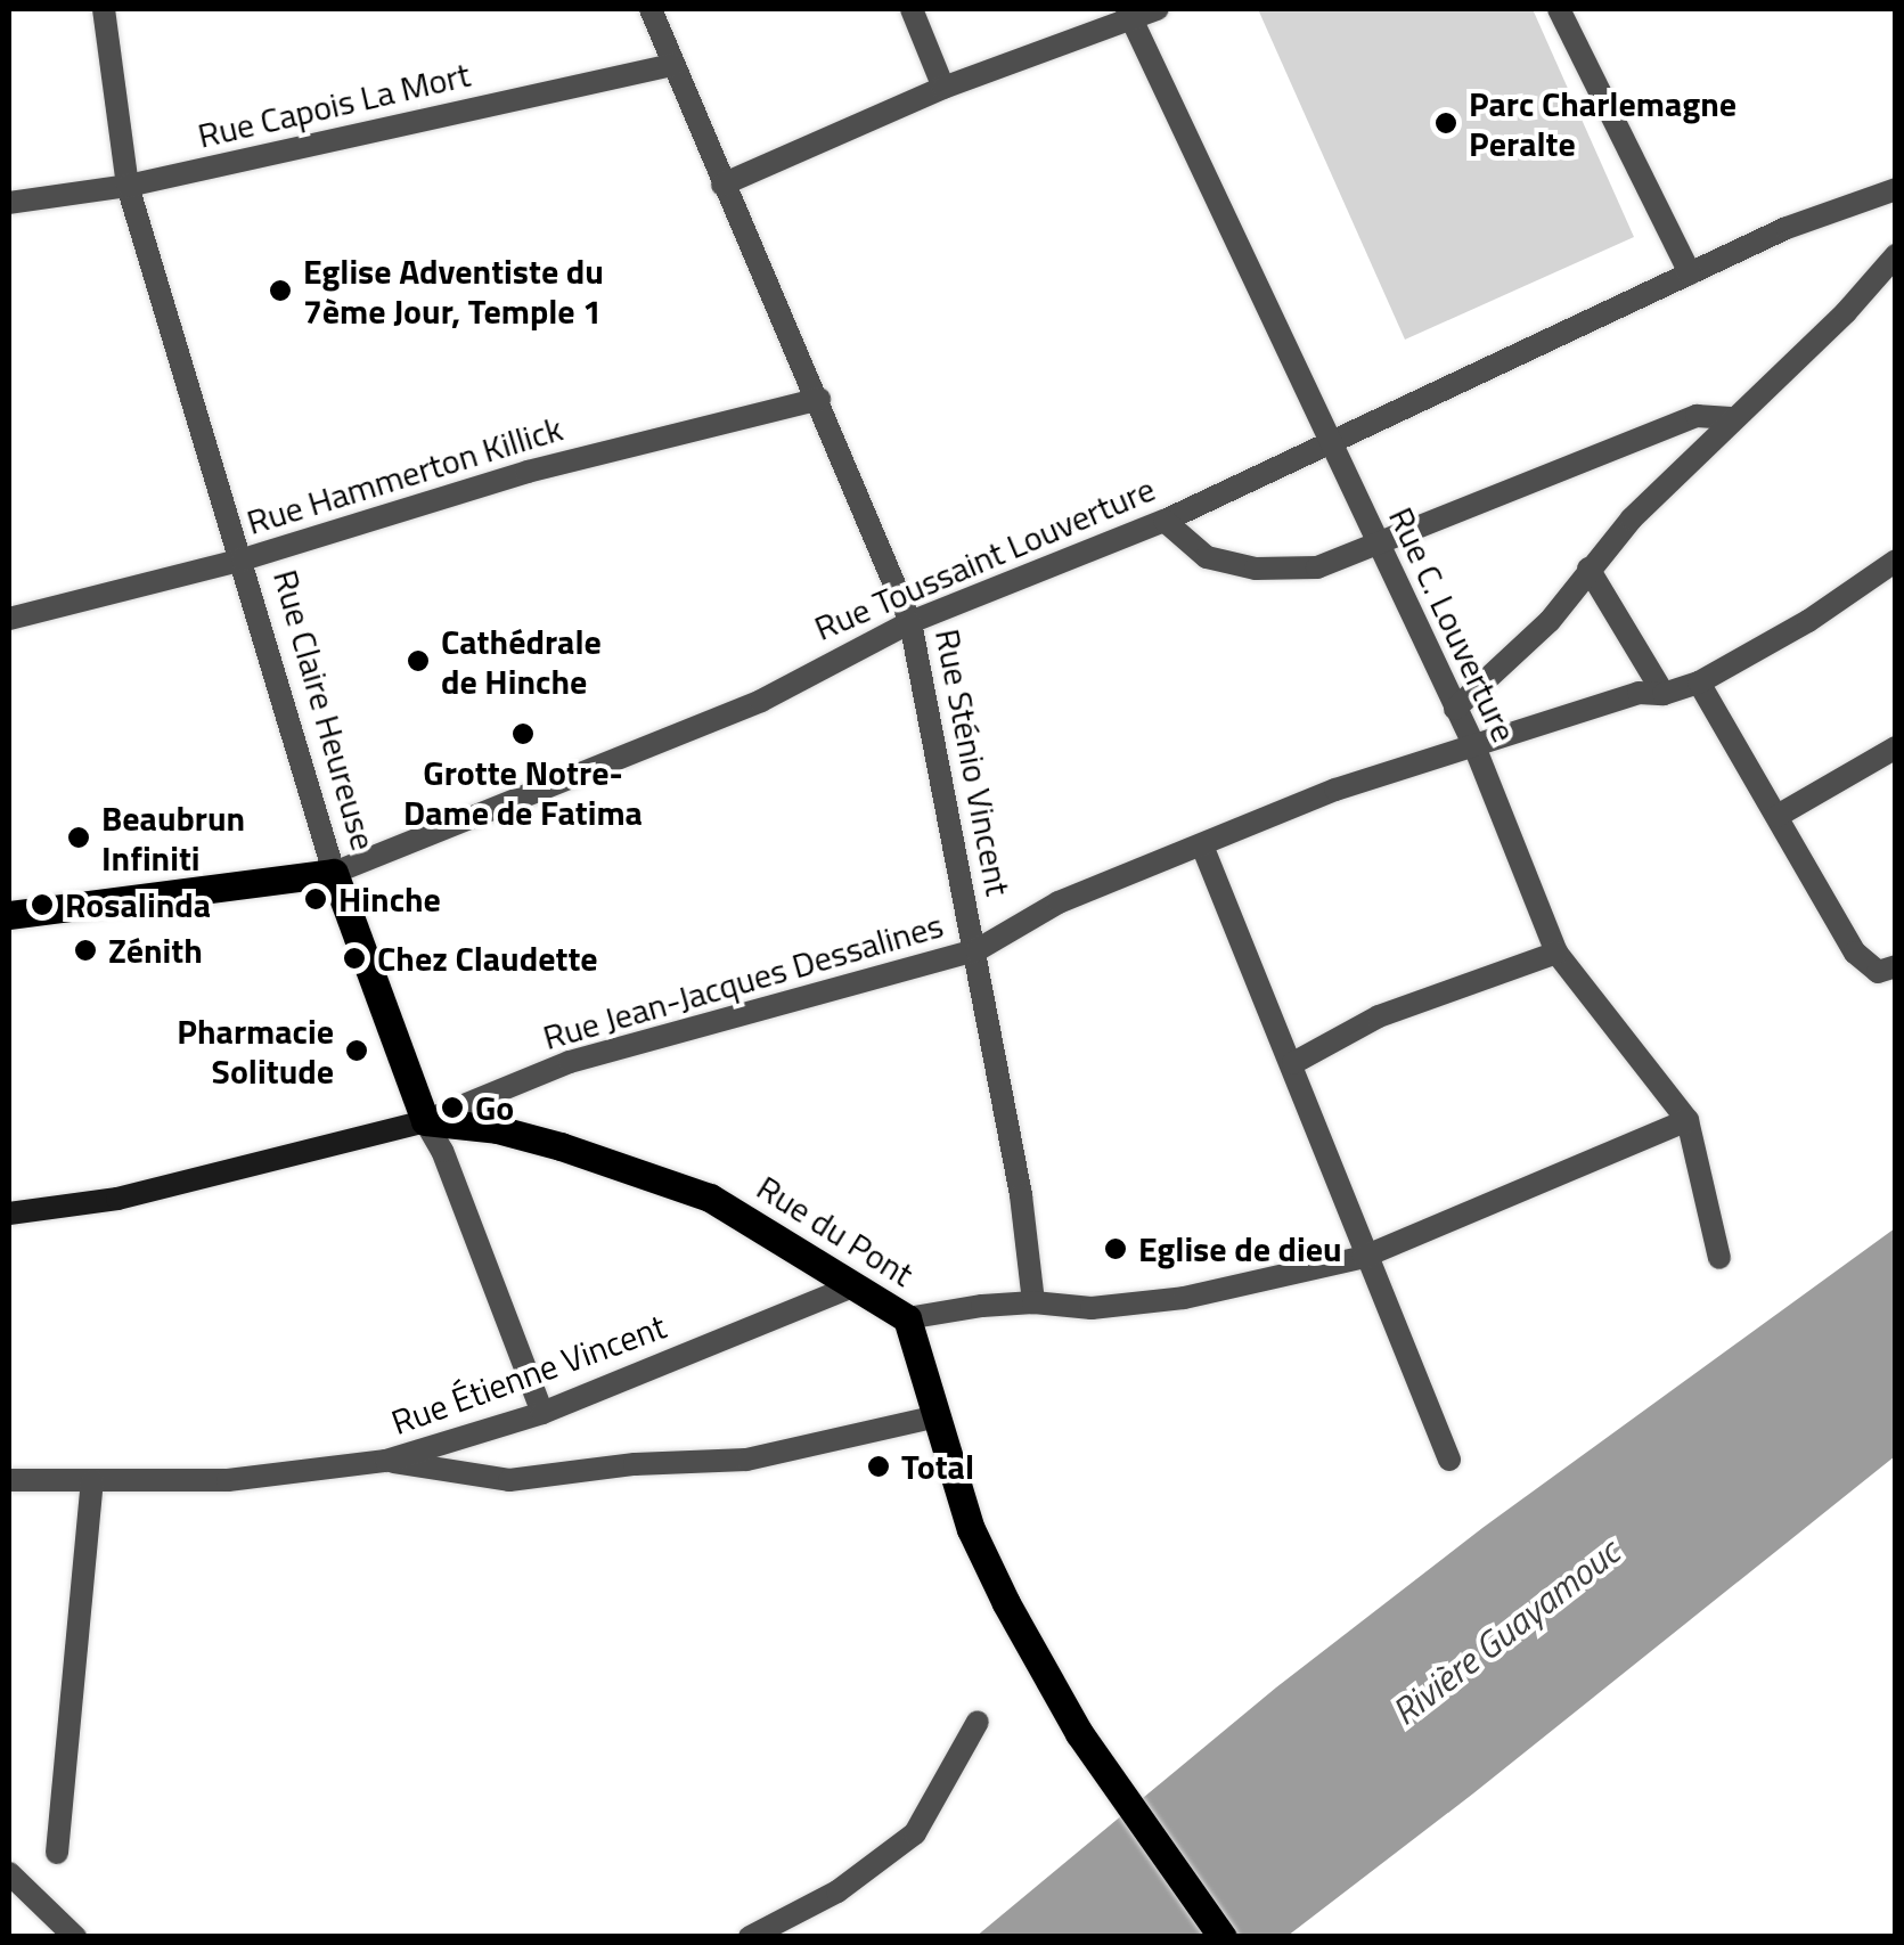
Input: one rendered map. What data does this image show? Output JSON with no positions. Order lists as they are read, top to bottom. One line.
{"streets":{"main road":["Rue Toussaint Louverture","Rue Claire Heureuse","Rue Jean-Jacques Dessalines","Rue du Pont"],"street":["Rue Capois La Mort","Rue Hammerton Killick","Rue C. Louverture","Rue Sténio Vincent","Rue Étienne Vincent"]},"crossings":[["Rue Capois La Mort","Rue Claire Heureuse"],["Rue Capois La Mort","Rue Sténio Vincent"],["Rue Hammerton Killick","Rue Claire Heureuse"],["Rue Hammerton Killick","Rue Sténio Vincent"],["Rue Toussaint Louverture","Rue C. Louverture"],["Rue Toussaint Louverture","Rue Claire Heureuse"],["Rue Toussaint Louverture","Rue Sténio Vincent"],["Rue C. Louverture","Rue Jean-Jacques Dessalines"],["Rue Claire Heureuse","Rue Jean-Jacques Dessalines"],["Rue Claire Heureuse","Rue du Pont"],["Rue Claire Heureuse","Rue Étienne Vincent"],["Rue Sténio Vincent","Rue Jean-Jacques Dessalines"],["Rue Jean-Jacques Dessalines","Rue du Pont"],["Rue du Pont","Rue Étienne Vincent"]],"water":["Rivière Guayamouc"],"places":["Parc Charlemagne Peralte","Eglise Adventiste du 7ème Jour, Temple 1","Cathédrale de Hinche","Grotte Notre- Dame de Fatima","Beaubrun Infiniti","Hinche","Rosalinda","Zénith","Chez Claudette","Pharmacie Solitude","Go","Eglise de dieu","Total"]}
